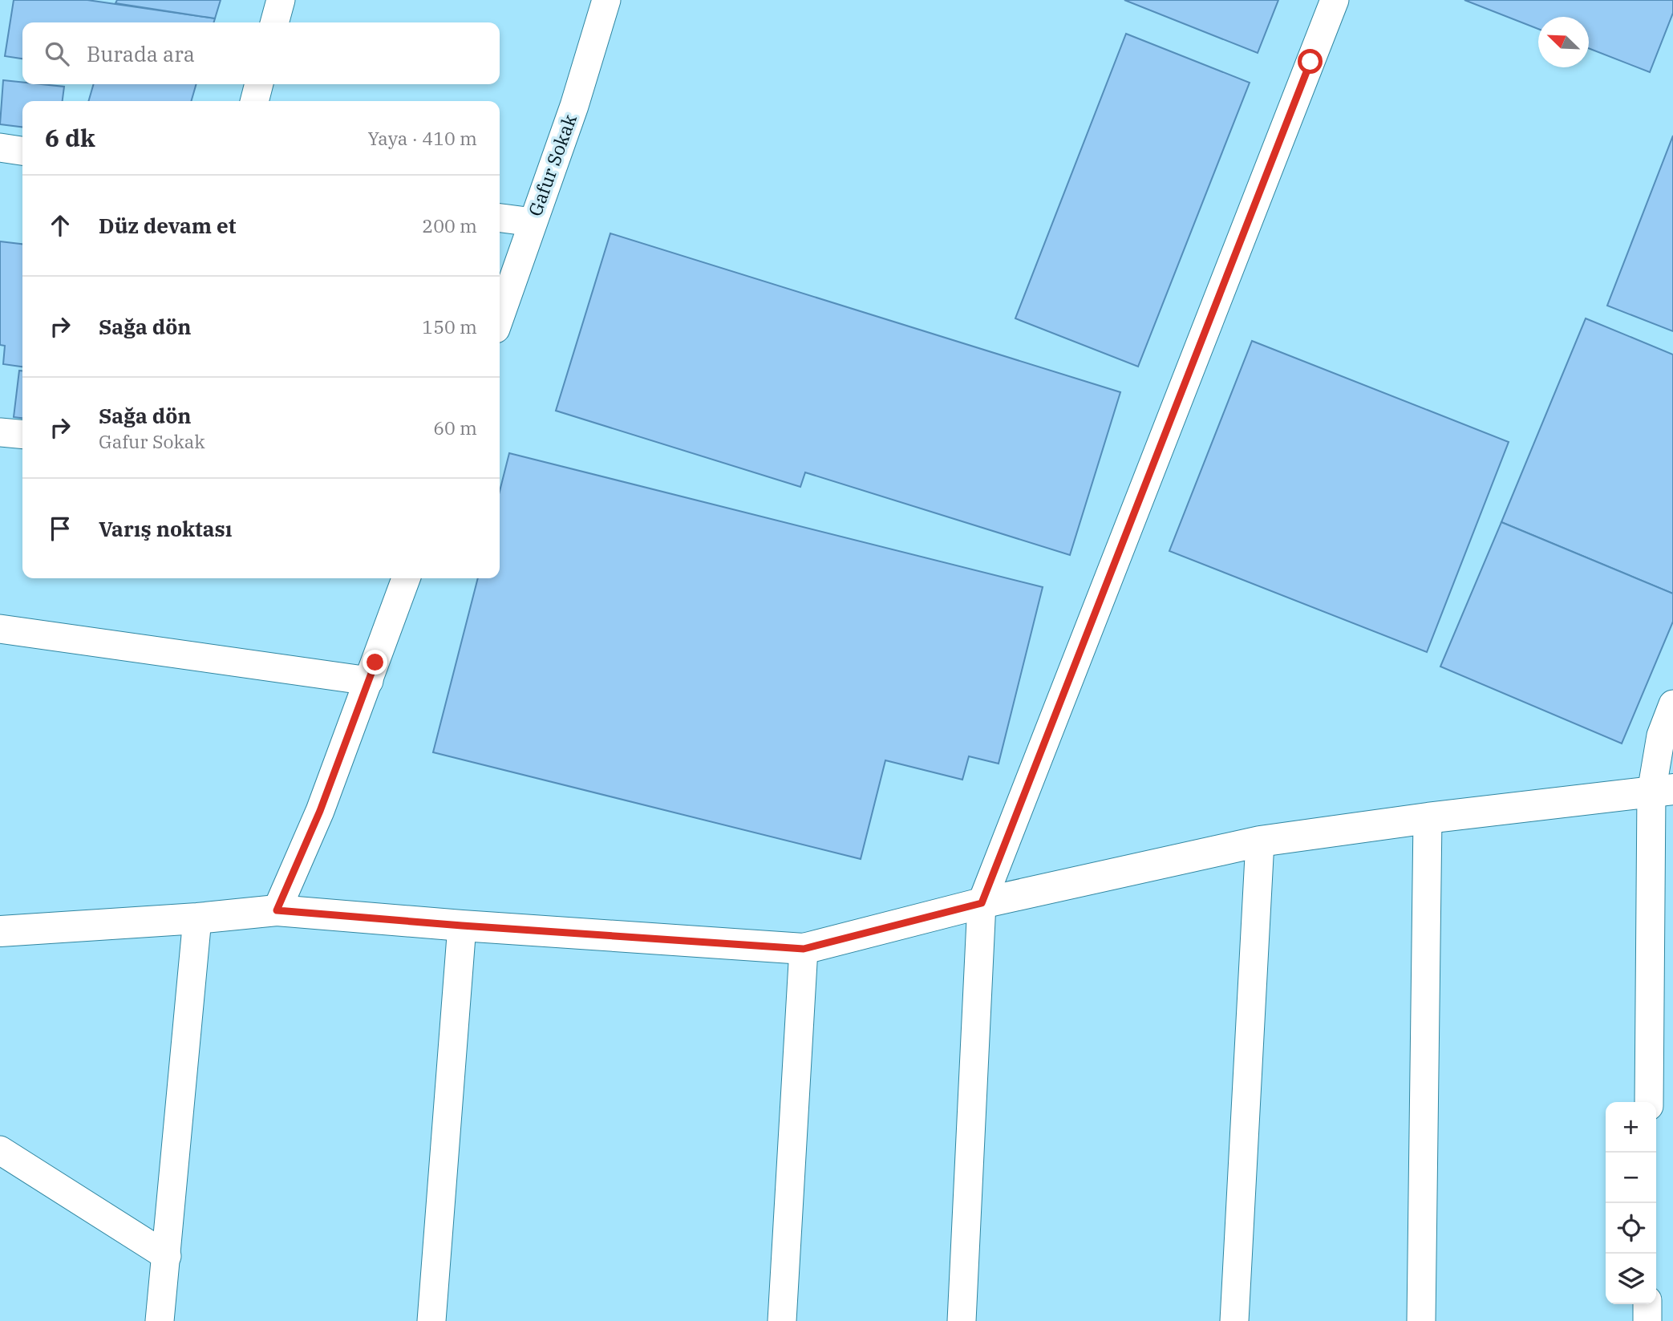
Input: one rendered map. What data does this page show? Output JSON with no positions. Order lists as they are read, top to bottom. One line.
{"streets":{"street":["Gafur Sokak"]},"north":"top left","page":{"search":"Burada ara","heading":["6 dk","Yaya · 410 m"],"list":[["Düz devam et","200 m"],["Sağa dön","150 m"],["Sağa dön","Gafur Sokak","60 m"],"Varış noktası"],"map_buttons":["+","−"]}}
